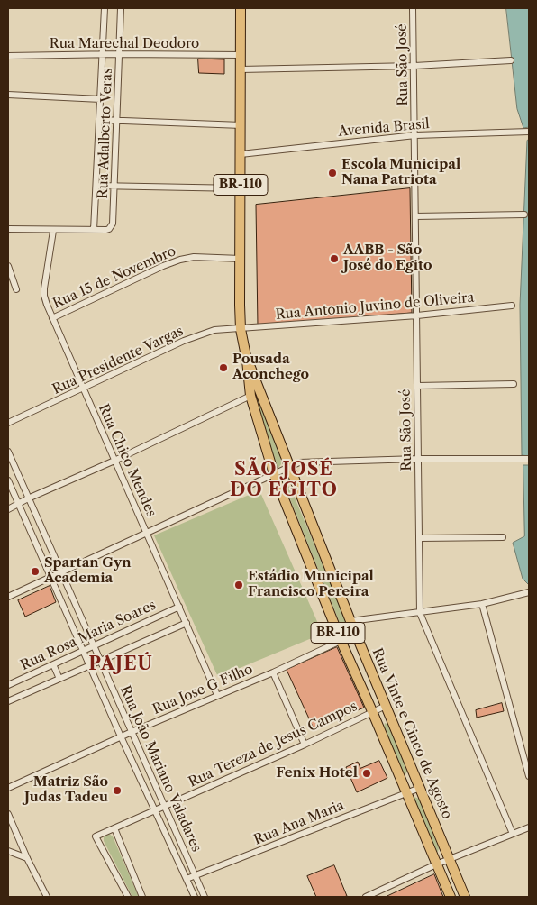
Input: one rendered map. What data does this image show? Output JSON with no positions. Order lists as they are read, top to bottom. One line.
{"streets":{"main road":["BR-110","Rua Vinte e Cinco de Agosto"],"street":["Rua Marechal Deodoro","Rua São José","Avenida Brasil","Rua Adalberto Veras","Rua 15 de Novembro","Rua Antonio Juvino de Oliveira","Rua Presidente Vargas","Rua Chico Mendes","Rua Rosa Maria Soares","Rua Jose G Filho","Rua Tereza de Jesus Campos","Rua João Mariano Valadares","Rua Ana Maria"]},"crossings":[["Rua Marechal Deodoro","Rua Adalberto Veras"],["Rua Marechal Deodoro","BR-110"],["Rua São José","Avenida Brasil"],["Rua São José","Rua Antonio Juvino de Oliveira"],["Avenida Brasil","BR-110"],["BR-110","Rua 15 de Novembro"],["BR-110","Rua Antonio Juvino de Oliveira"],["BR-110","Rua Presidente Vargas"],["BR-110","Rua Vinte e Cinco de Agosto"],["Rua 15 de Novembro","Rua Chico Mendes"],["Rua Antonio Juvino de Oliveira","Rua Presidente Vargas"],["Rua Presidente Vargas","Rua Chico Mendes"],["Rua Chico Mendes","Rua Rosa Maria Soares"],["Rua Chico Mendes","Rua Jose G Filho"],["Rua Rosa Maria Soares","Rua João Mariano Valadares"],["Rua Jose G Filho","Rua Vinte e Cinco de Agosto"],["Rua Jose G Filho","Rua João Mariano Valadares"],["Rua Vinte e Cinco de Agosto","Rua Tereza de Jesus Campos"],["Rua Vinte e Cinco de Agosto","Rua Ana Maria"],["Rua Tereza de Jesus Campos","Rua João Mariano Valadares"],["Rua João Mariano Valadares","Rua Ana Maria"]],"districts":["SÃO JOSÉ DO EGITO","PAJEÚ"],"places":["Escola Municipal Nana Patriota","AABB - São José do Egito","Pousada Aconchego","Spartan Gyn Academia","Estádio Municipal Francisco Pereira","Fenix Hotel","Matriz São Judas Tadeu"]}
